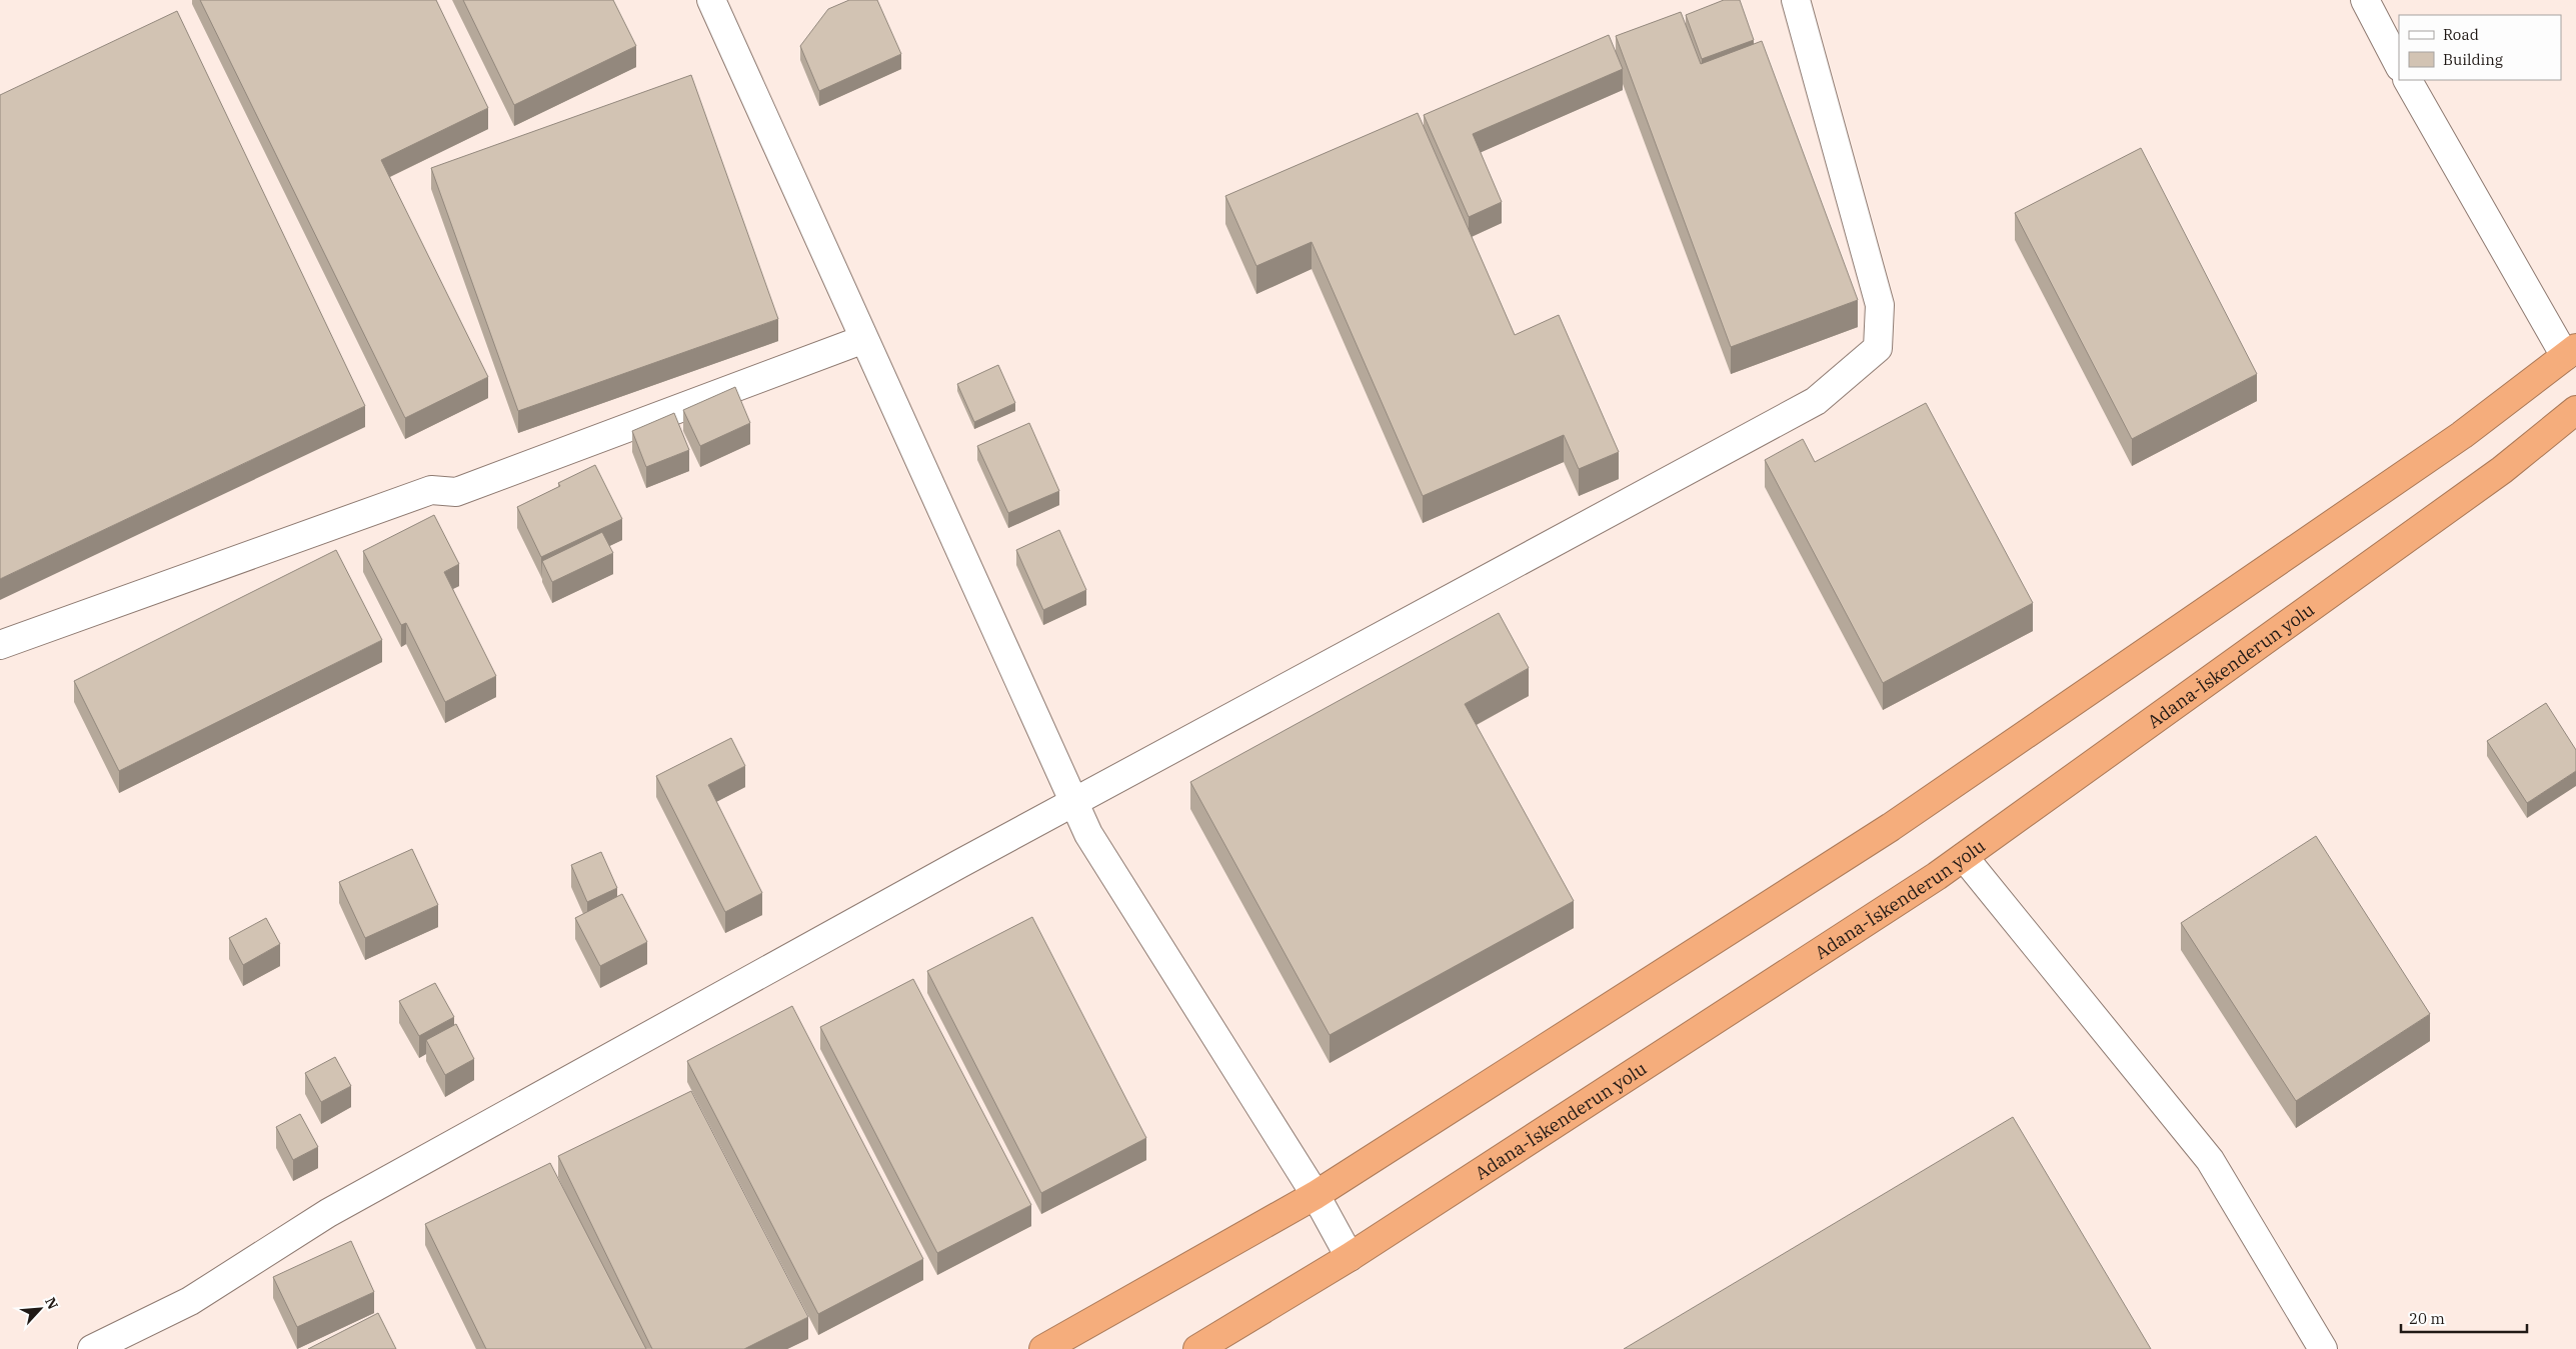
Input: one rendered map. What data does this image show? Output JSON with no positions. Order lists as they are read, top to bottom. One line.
{"streets":{"highway":["Adana-İskenderun yolu"]},"legend":["Road","Building"],"scale_bar":"20 m","north":"top right"}
